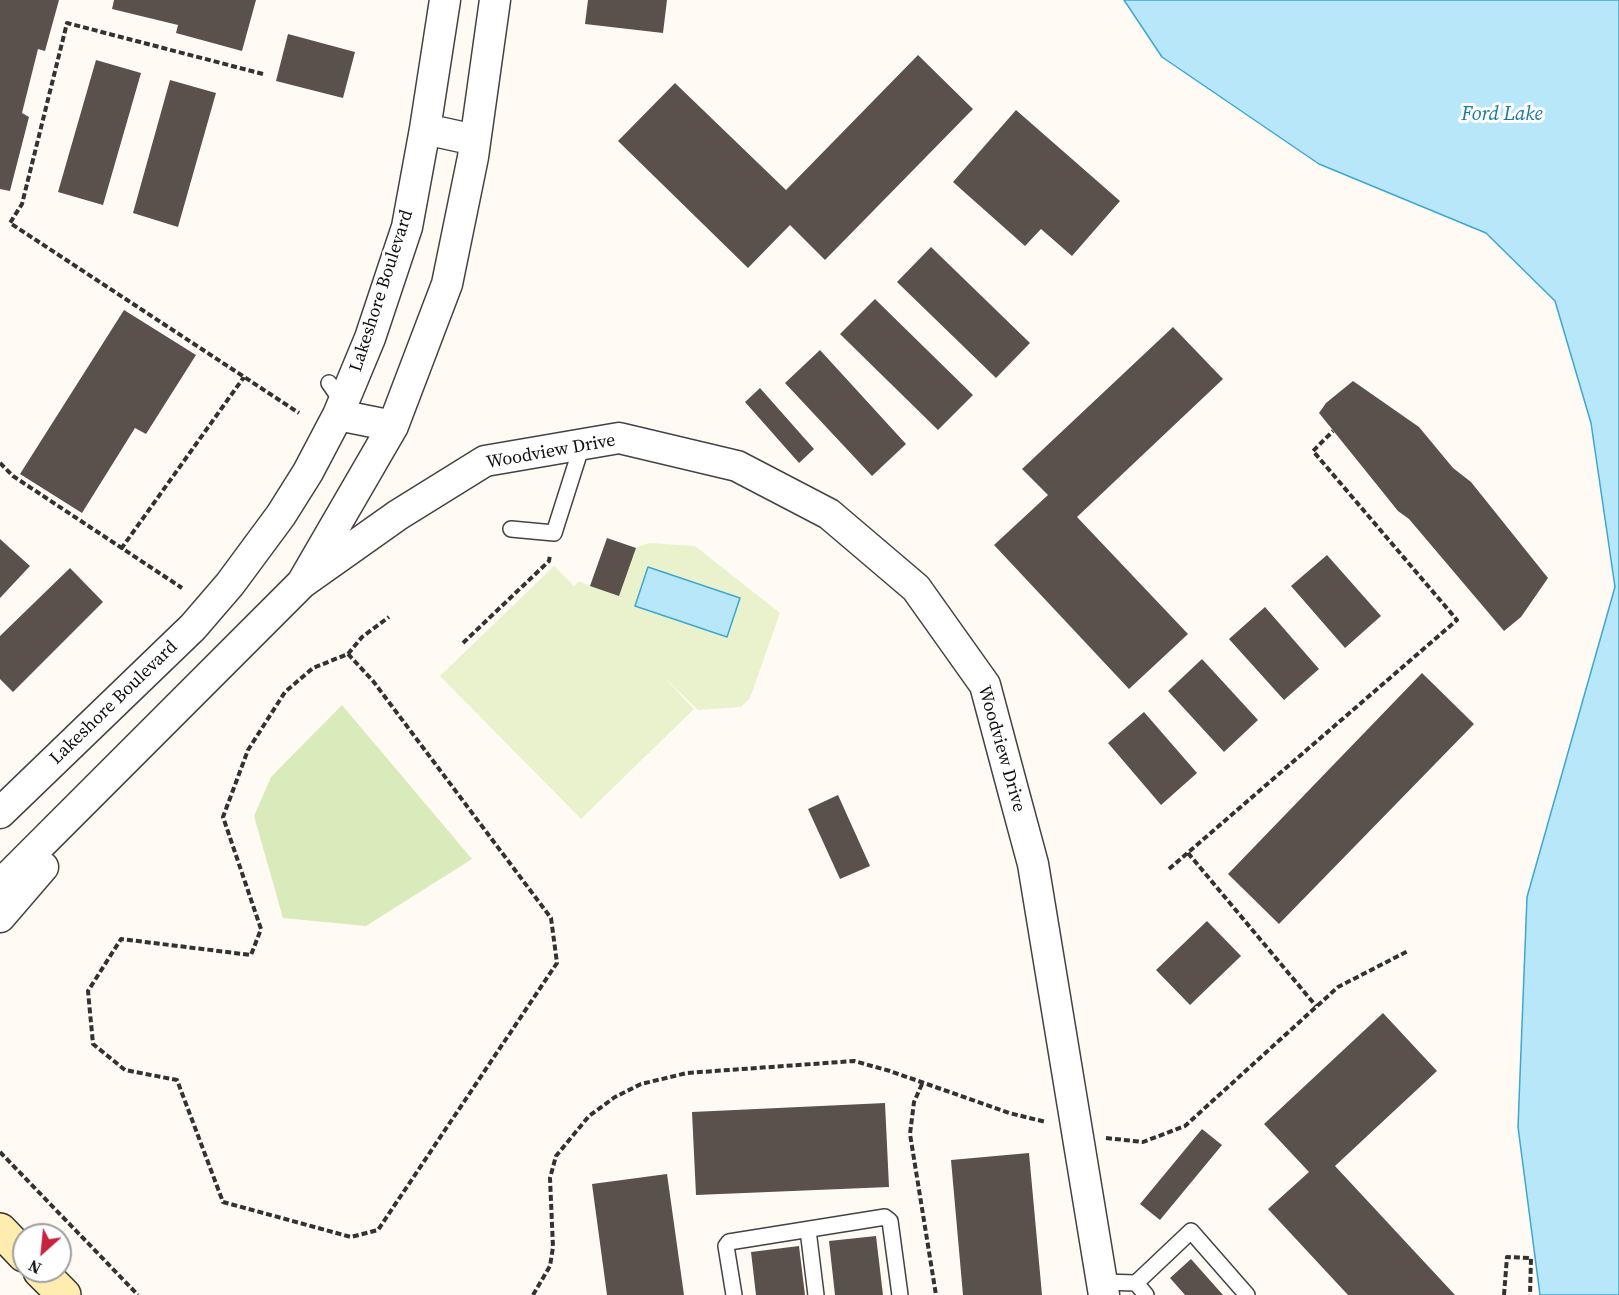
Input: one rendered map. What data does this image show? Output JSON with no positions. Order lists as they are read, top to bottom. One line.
{"streets":{"street":["Lakeshore Boulevard","Woodview Drive"]},"water":["Ford Lake"],"north":"bottom left"}
